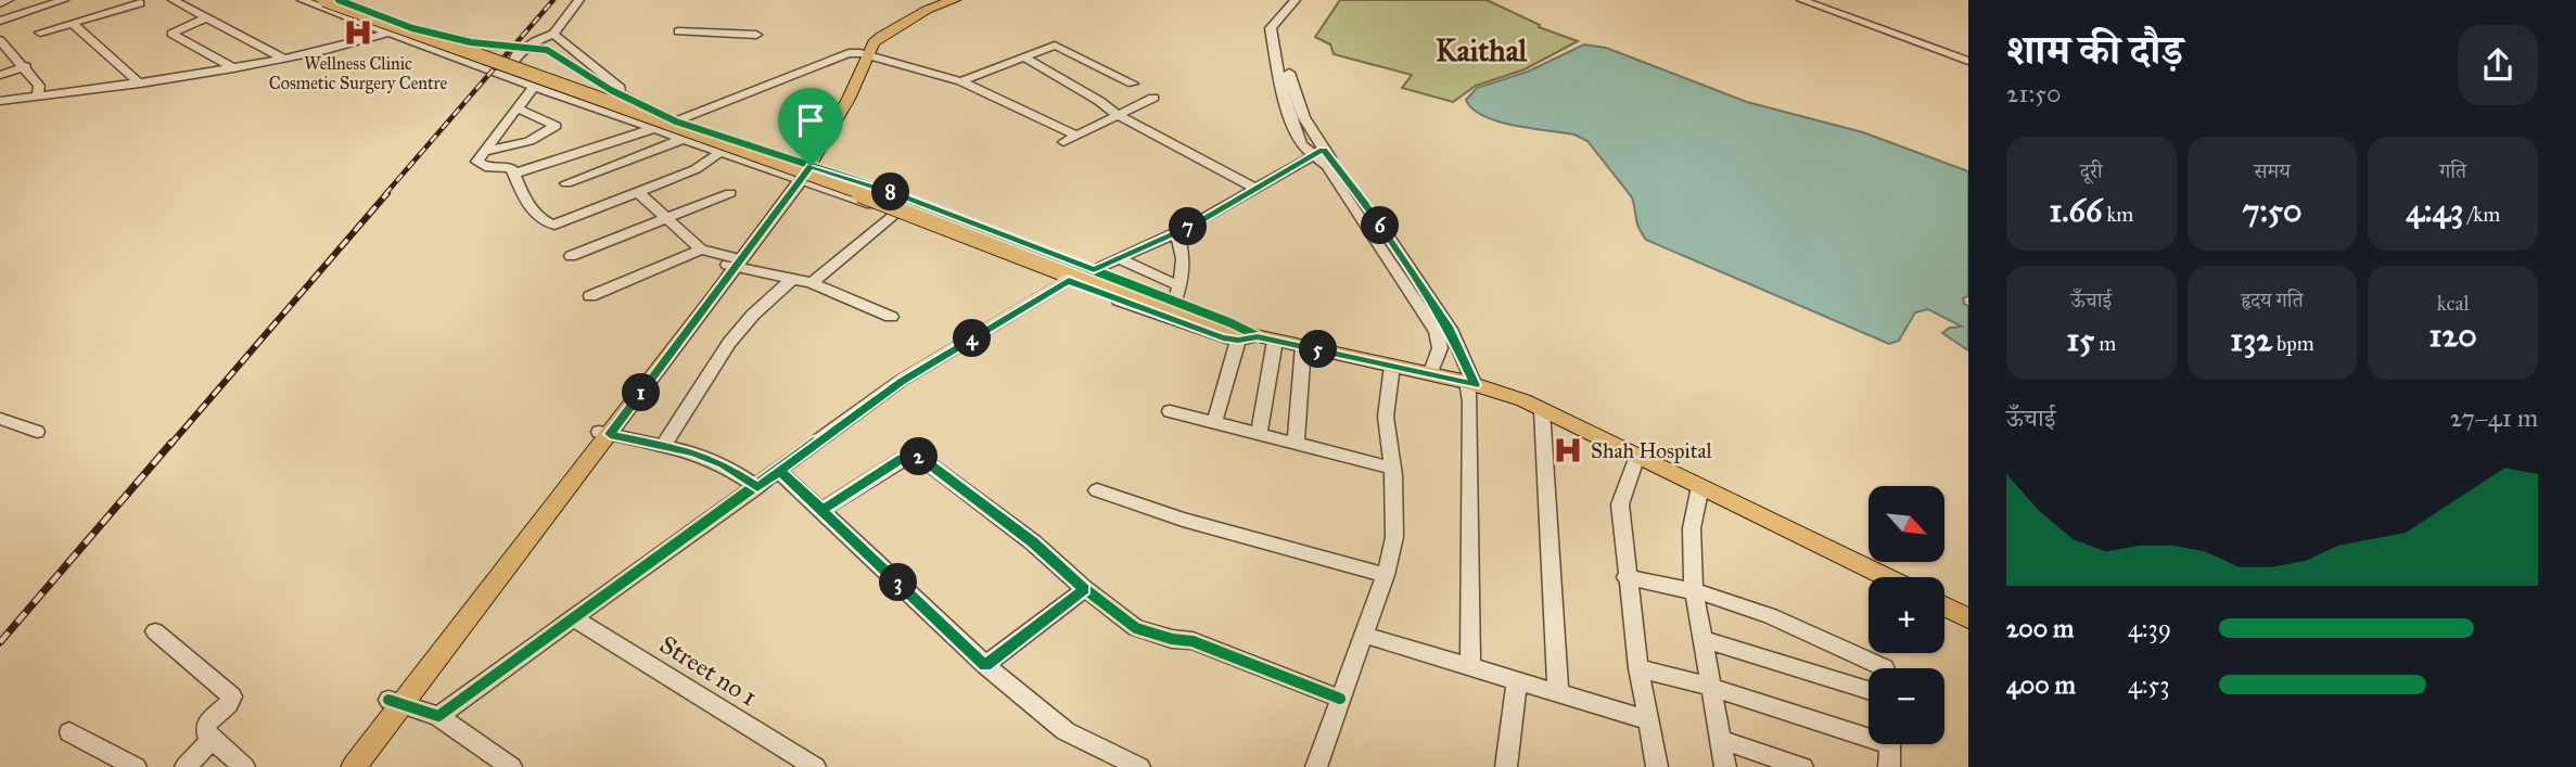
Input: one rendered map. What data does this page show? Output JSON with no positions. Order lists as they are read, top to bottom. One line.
{"streets":{"street":["Street no 1"]},"districts":["Kaithal"],"places":{"hospital":["Wellness Clinic Cosmetic Surgery Centre","Shah Hospital"]},"north":"bottom right","page":{"heading":["शाम की दौड़","21:50"],"stats":[["दूरी","1.66 km"],["समय","7:50"],["गति","4:43 /km"],["ऊँचाई","15 m"],["हृदय गति","132 bpm"],["kcal","120"]],"pins":["8","6","7","4","5","1","2","3"],"chart":["ऊँचाई","27–41 m"],"map_buttons":["+","−"],"list":[{"name":"200 m","note":"4:39"},{"name":"400 m","note":"4:53"}]}}
